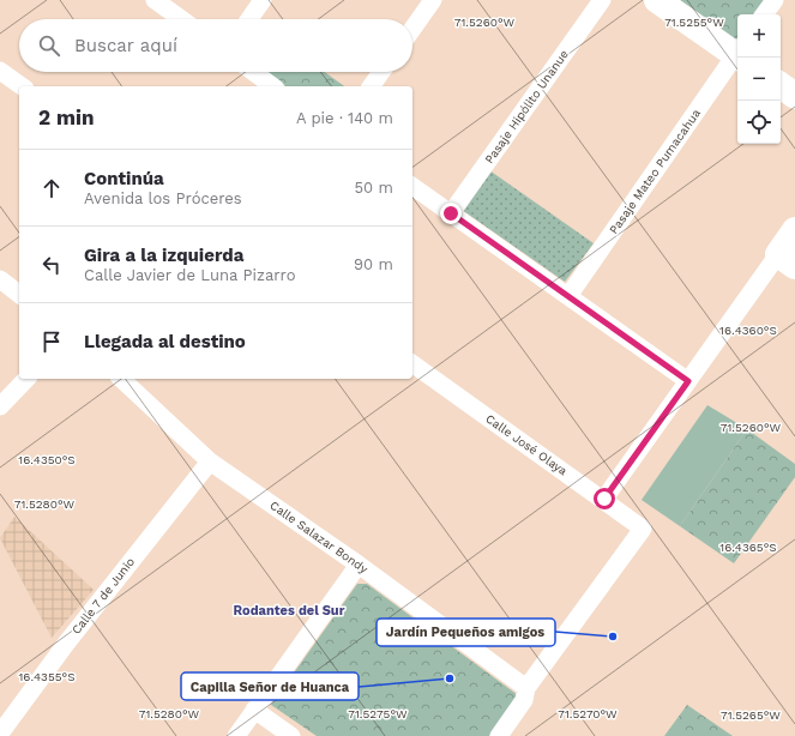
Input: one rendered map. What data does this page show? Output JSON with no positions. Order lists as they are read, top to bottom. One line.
{"streets":{"street":["Pasaje Hipólito Unanue","Pasaje Mateo Pumacahua","Calle José Olaya","Calle Salazar Bondy","Calle 7 de Junio"]},"crossings":[["Calle José Olaya","Calle Salazar Bondy"],["Calle Salazar Bondy","Calle 7 de Junio"]],"districts":["Rodantes del Sur"],"places":["Jardín Pequeños amigos","Capilla Señor de Huanca"],"page":{"map_buttons":["+","−"],"search":"Buscar aquí","heading":["2 min","A pie · 140 m"],"list":[["Continúa","Avenida los Próceres","50 m"],["Gira a la izquierda","Calle Javier de Luna Pizarro","90 m"],"Llegada al destino"]},"coordinates":["71.5260°W","71.5255°W","16.4360°S","16.4350°S","71.5280°W","16.4365°S","16.4355°S","71.5275°W","71.5270°W","71.5265°W"]}
